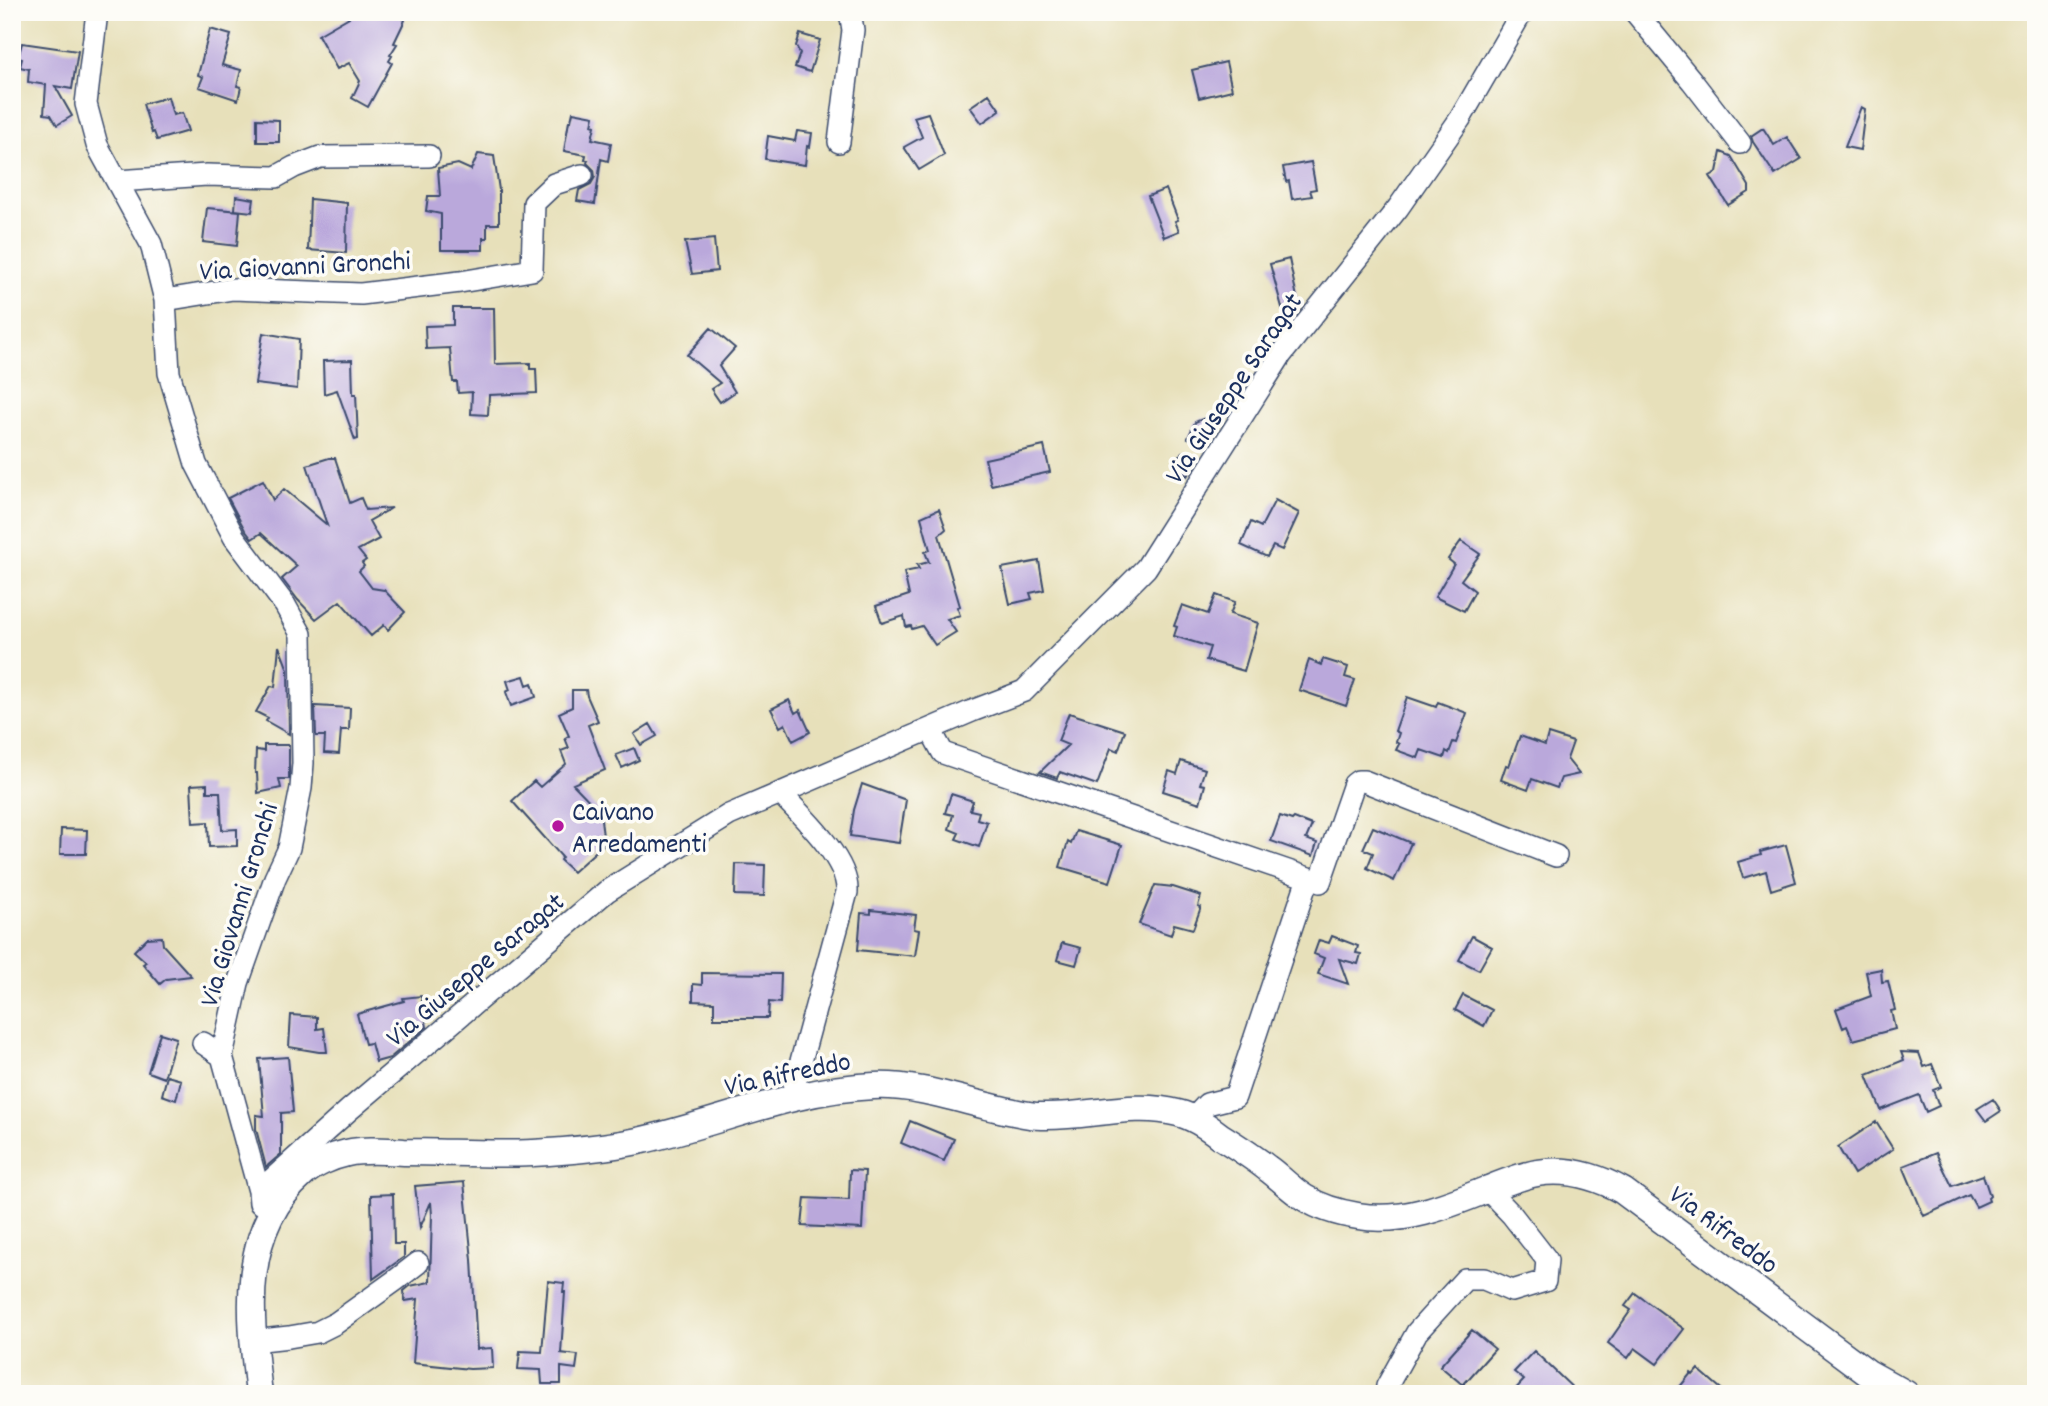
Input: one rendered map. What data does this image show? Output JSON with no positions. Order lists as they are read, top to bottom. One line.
{"streets":{"main road":["Via Rifreddo"],"street":["Via Giovanni Gronchi","Via Giuseppe Saragat"]},"crossings":[["Via Giovanni Gronchi","Via Giuseppe Saragat"],["Via Giovanni Gronchi","Via Rifreddo"]],"places":["Caivano Arredamenti"]}
